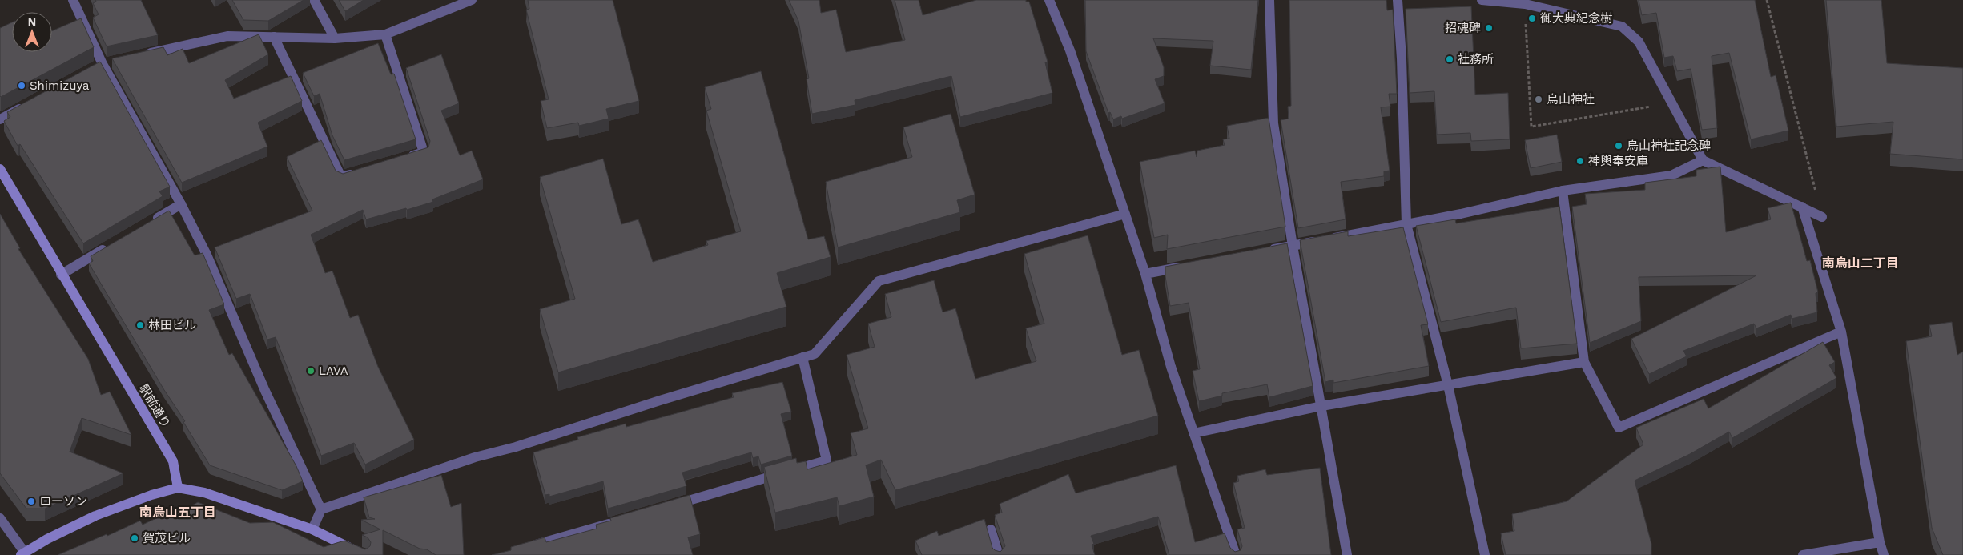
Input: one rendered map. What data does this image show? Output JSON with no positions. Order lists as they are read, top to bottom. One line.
{"streets":{"street":["駅前通り"]},"districts":["南烏山二丁目","南烏山五丁目"],"places":["御大典紀念樹","招魂碑","社務所","Shimizuya","烏山神社","烏山神社記念碑","神輿奉安庫","林田ビル","LAVA","ローソン","賀茂ビル"],"north":"top"}
